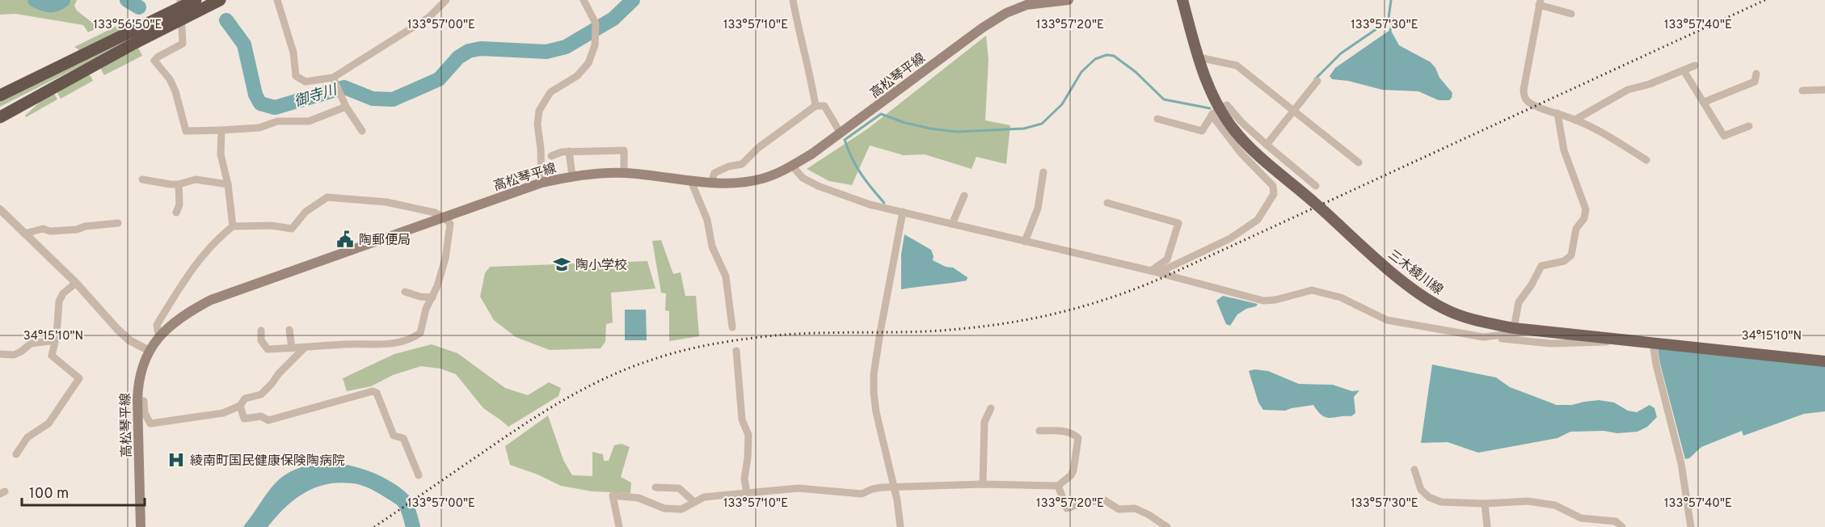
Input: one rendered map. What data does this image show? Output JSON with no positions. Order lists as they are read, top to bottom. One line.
{"streets":{"main road":["高松琴平線","三木綾川線"]},"water":["御寺川"],"places":{"public building":["陶郵便局"],"school or university":["陶小学校"],"hospital":["綾南町国民健康保険陶病院"]},"scale_bar":"100 m","coordinates":["133°56'50\"E","133°57'00\"E","133°57'10\"E","133°57'20\"E","133°57'30\"E","133°57'40\"E","34°15'10\"N"]}
